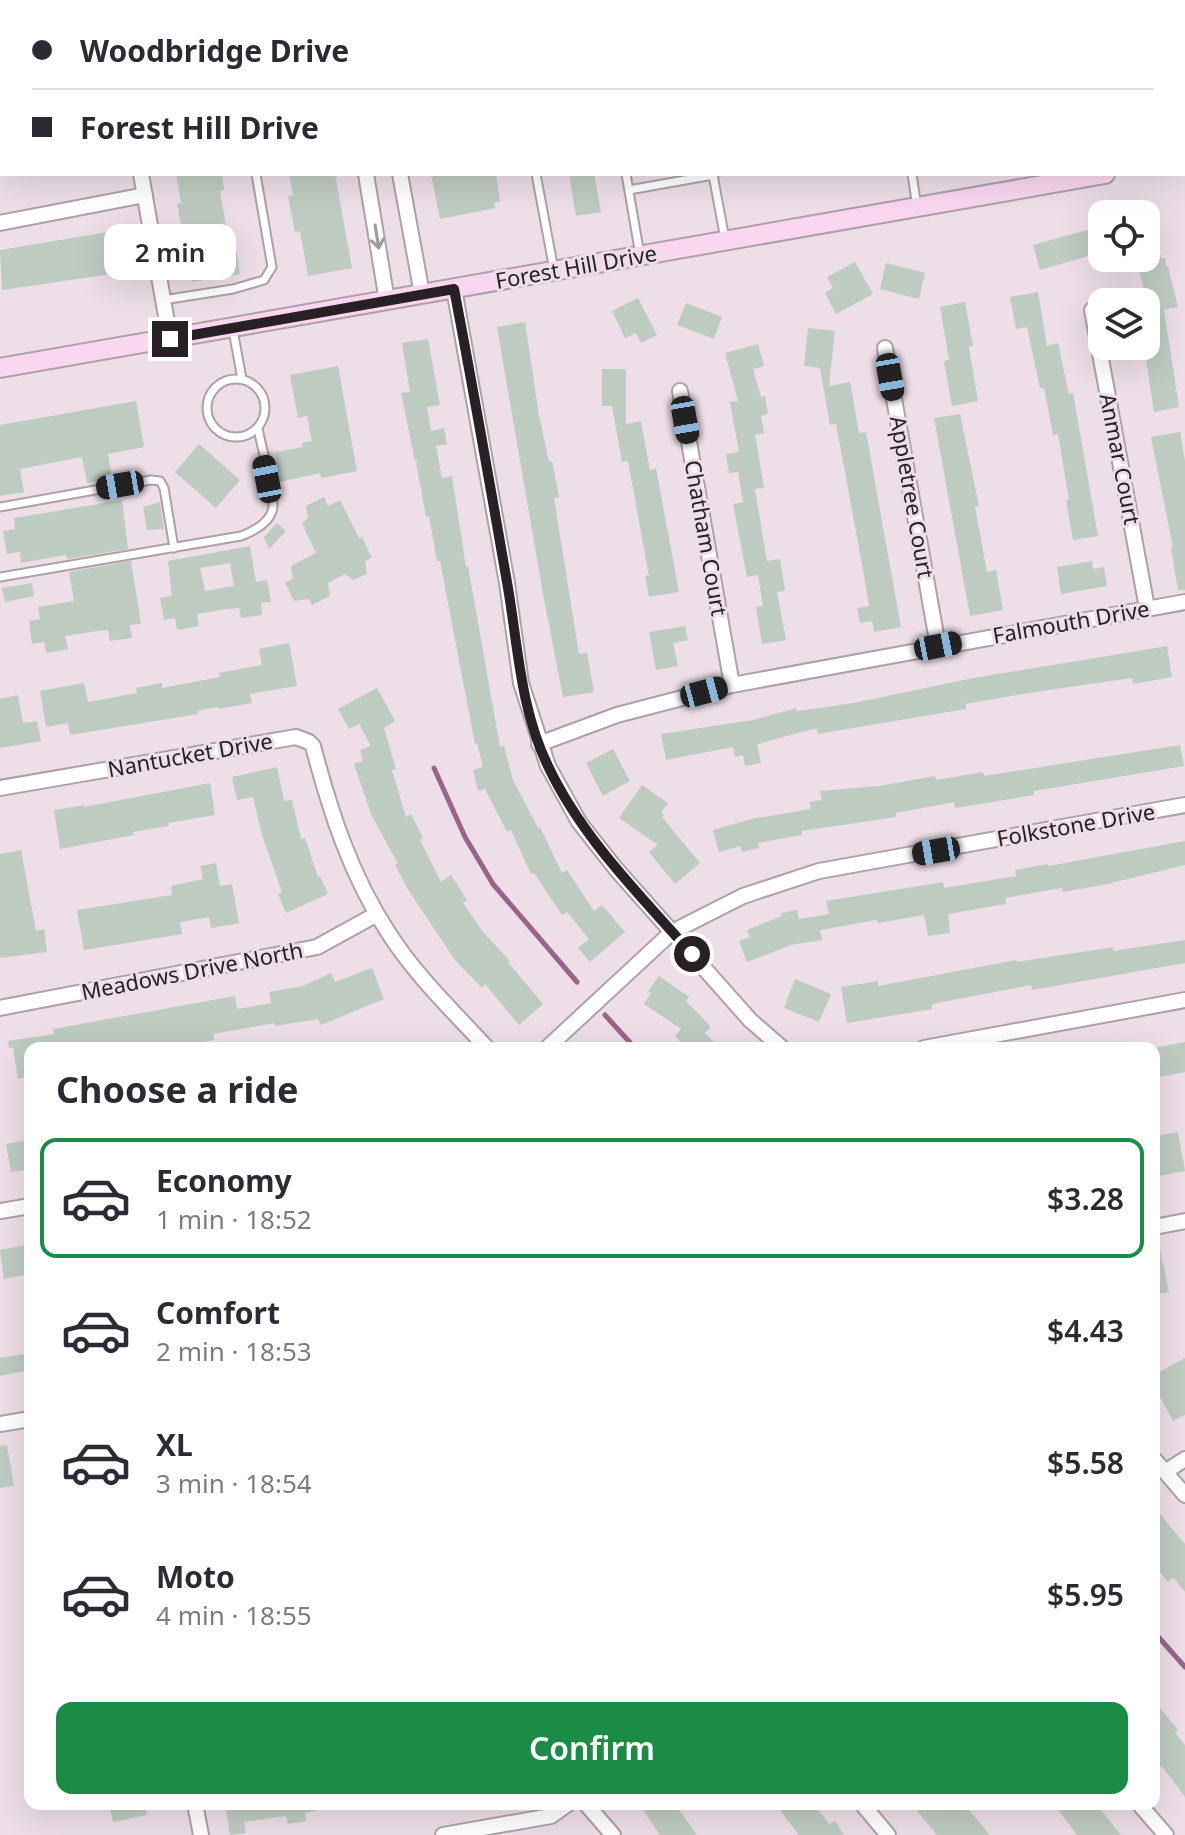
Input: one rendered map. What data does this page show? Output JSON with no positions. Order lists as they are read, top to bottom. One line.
{"streets":{"main road":["Forest Hill Drive"],"street":["Anmar Court","Appletree Court","Chatham Court","Falmouth Drive","Nantucket Drive","Folkstone Drive","Meadows Drive North"]},"crossings":[["Anmar Court","Falmouth Drive"],["Appletree Court","Falmouth Drive"],["Chatham Court","Falmouth Drive"],["Nantucket Drive","Meadows Drive North"]],"page":{"banner":["Woodbridge Drive","Forest Hill Drive"],"bubble":"2 min","heading":"Choose a ride","list":[{"name":"Economy","note":"1 min · 18:52","value":"$3.28"},{"name":"Comfort","note":"2 min · 18:53","value":"$4.43"},{"name":"XL","note":"3 min · 18:54","value":"$5.58"},{"name":"Moto","note":"4 min · 18:55","value":"$5.95"}],"buttons":"Confirm"}}
